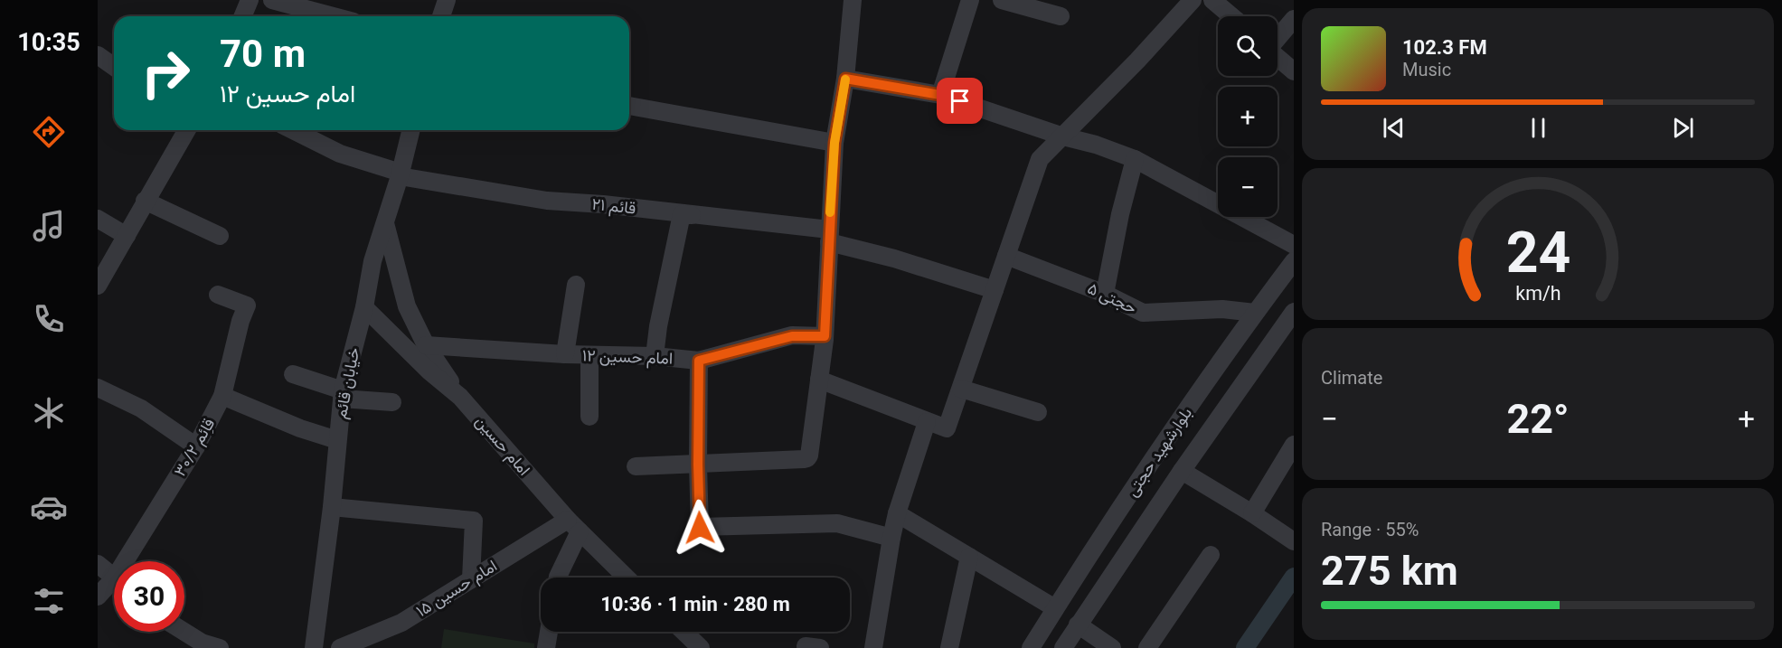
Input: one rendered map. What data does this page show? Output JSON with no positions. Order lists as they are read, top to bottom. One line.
{"streets":{"street":["قائم ۲۱","حجتی ۵","امام حسین ۱۲","خیابان قائم","امام حسین","قاِئم ۳۰/۲","بلوارشهید حجتی","امام حسین ۱۵"]},"crossings":[["قائم ۲۱","خیابان قائم"],["حجتی ۵","بلوارشهید حجتی"],["خیابان قائم","امام حسین"],["امام حسین","امام حسین ۱۵"]],"page":{"tabs":"10:35","map_buttons":["+","−"],"turn":["70 m","امام حسین ۱۲"],"song":["102.3 FM","Music"],"tile":["Climate",["Range · 55%","275 km"]],"heat":["−","22°","+"],"limit":"30","trip":"10:36 · 1 min · 280 m","gauge":["24","km/h"]}}
